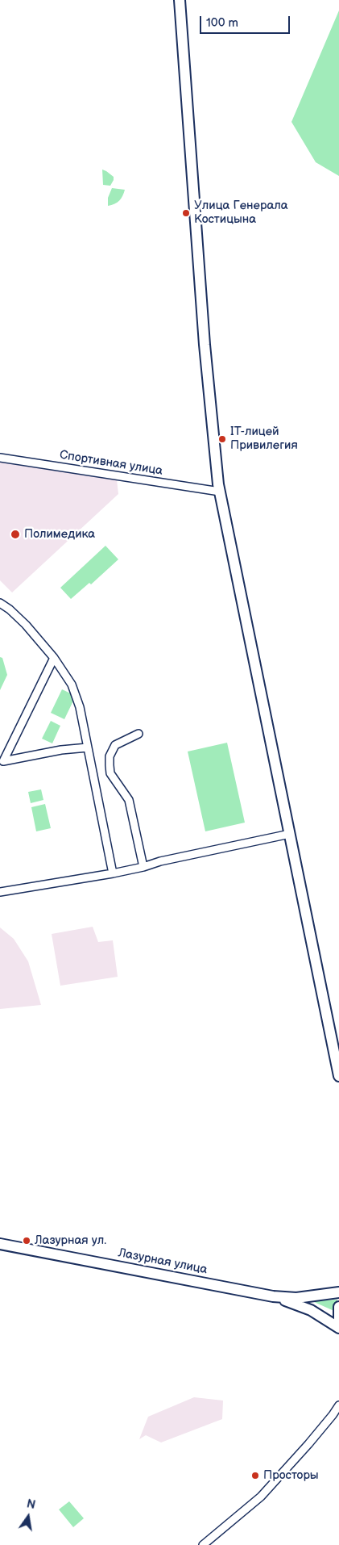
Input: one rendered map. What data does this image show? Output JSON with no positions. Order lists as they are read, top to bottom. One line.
{"streets":{"street":["Спортивная улица","Лазурная улица"]},"places":["Улица Генерала Костицына","IT-лицей Привилегия","Полимедика","Лазурная ул.","Просторы"],"scale_bar":"100 m","north":"top"}
